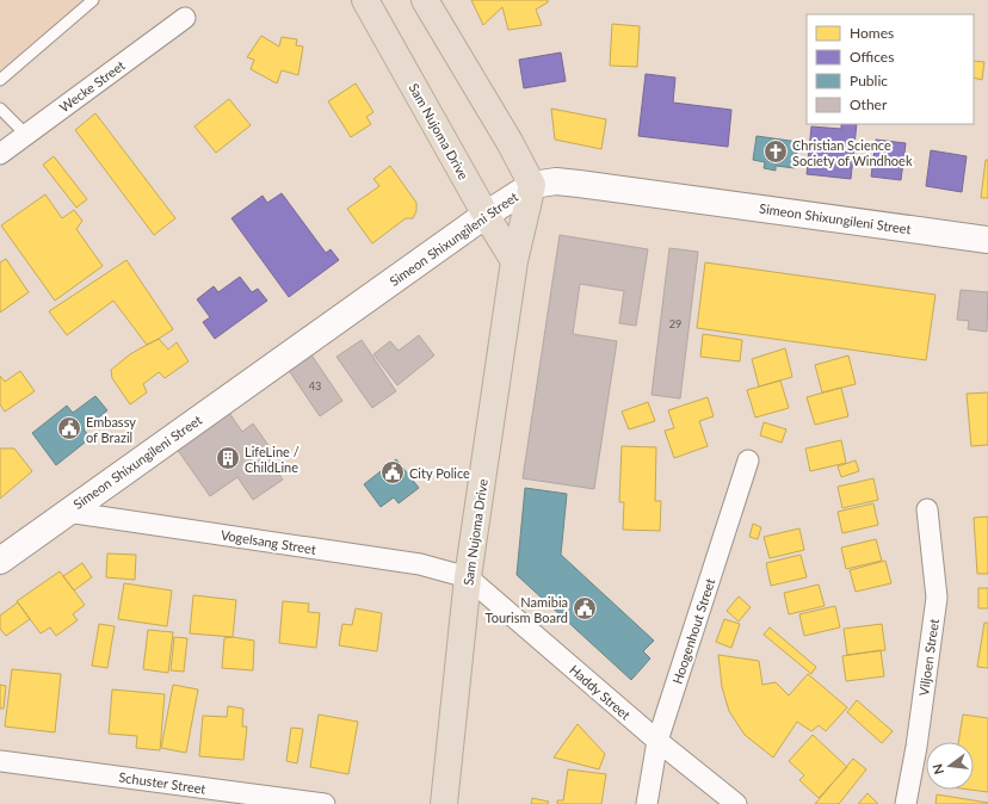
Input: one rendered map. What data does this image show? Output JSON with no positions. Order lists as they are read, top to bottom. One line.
{"streets":{"highway":["Sam Nujoma Drive"],"street":["Wecke Street","Simeon Shixungileni Street","Vogelsang Street","Hoogenhout Street","Viljoen Street","Haddy Street","Schuster Street"]},"crossings":[["Sam Nujoma Drive","Simeon Shixungileni Street"],["Sam Nujoma Drive","Vogelsang Street"],["Sam Nujoma Drive","Haddy Street"],["Simeon Shixungileni Street","Vogelsang Street"],["Vogelsang Street","Haddy Street"],["Hoogenhout Street","Haddy Street"]],"places":{"church":["Christian Science Society of Windhoek"],"public building":["Embassy of Brazil","City Police","Namibia Tourism Board"],"building":["LifeLine / ChildLine"]},"house_numbers":["29","43"],"legend":["Homes","Offices","Public","Other"],"north":"left"}
